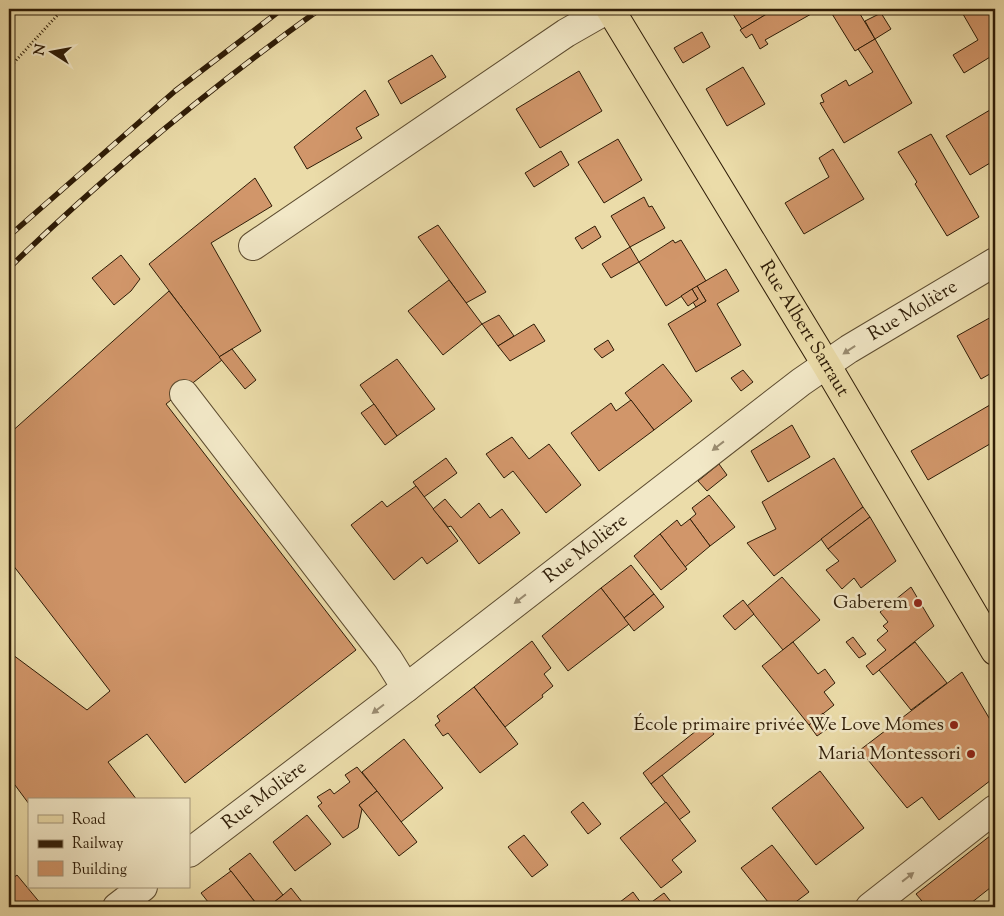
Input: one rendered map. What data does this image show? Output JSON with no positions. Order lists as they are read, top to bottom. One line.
{"streets":{"main road":["Rue Albert Sarraut"],"street":["Rue Molière"]},"crossings":[["Rue Molière","Rue Albert Sarraut"]],"one_way":["Rue Molière"],"places":["Gaberem","École primaire privée We Love Momes","Maria Montessori"],"legend":["Road","Railway","Building"],"north":"left"}
